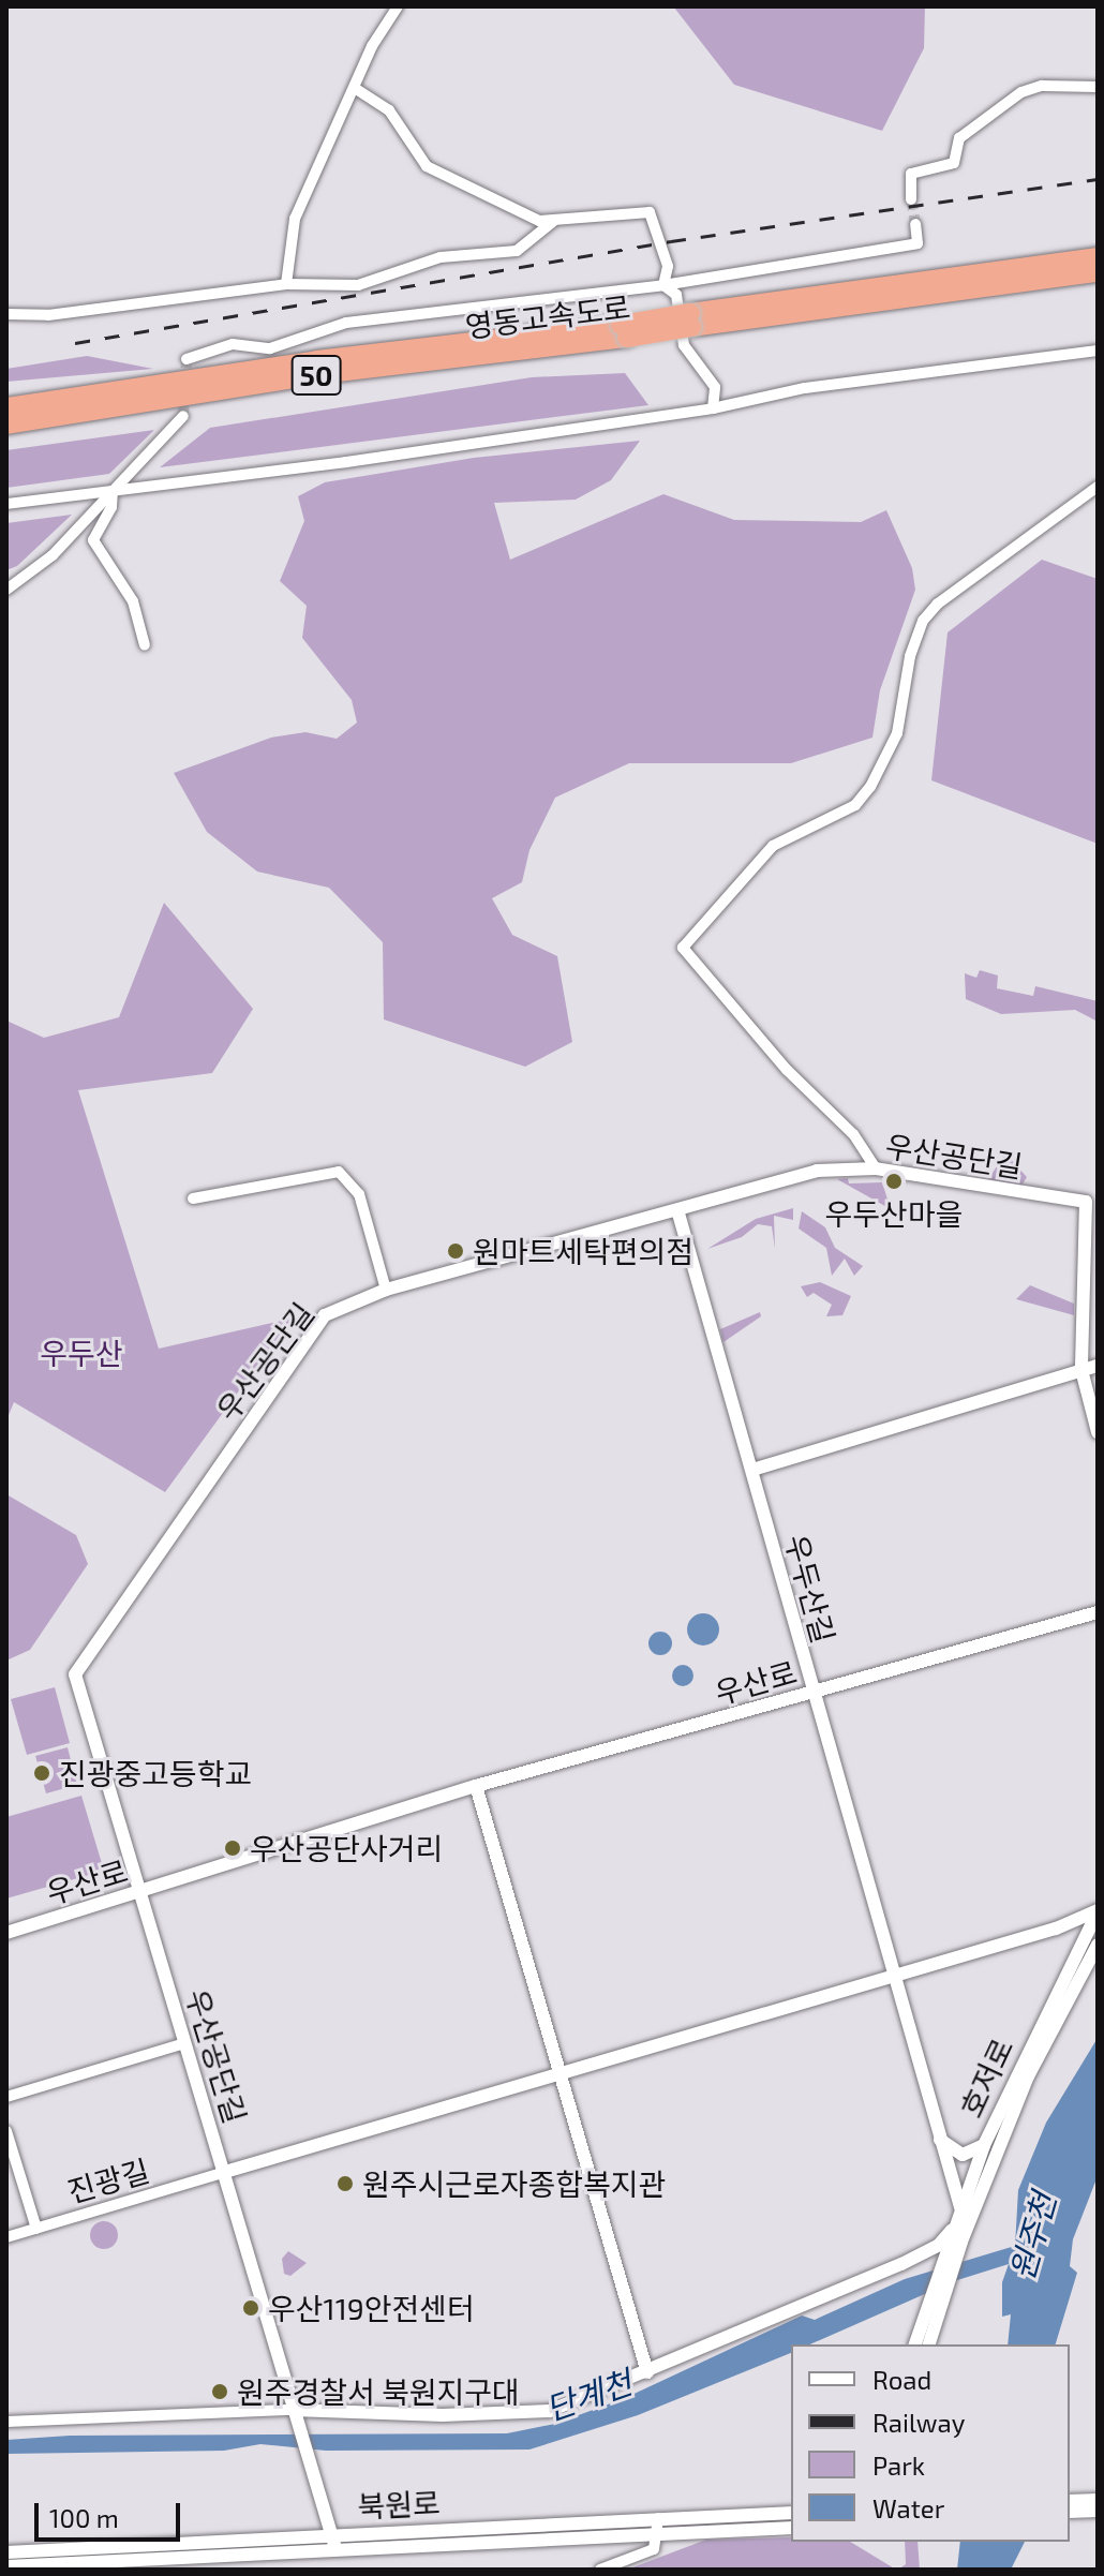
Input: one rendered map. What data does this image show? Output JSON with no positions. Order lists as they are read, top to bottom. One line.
{"streets":{"highway":["영동고속도로","50"],"street":["우산공단길","우두산길","우산로","호저로","진광길","북원로"]},"crossings":[["우산공단길","우두산길"],["우산공단길","우산로"],["우산공단길","진광길"],["우산공단길","북원로"],["우두산길","우산로"],["우두산길","호저로"]],"water":["원주천","단계천"],"parks":["우두산"],"places":["우두산마을","원마트세탁편의점","진광중고등학교","우산공단사거리","원주시근로자종합복지관","우산119안전센터","원주경찰서 북원지구대"],"legend":["Road","Railway","Park","Water"],"scale_bar":"100 m"}
